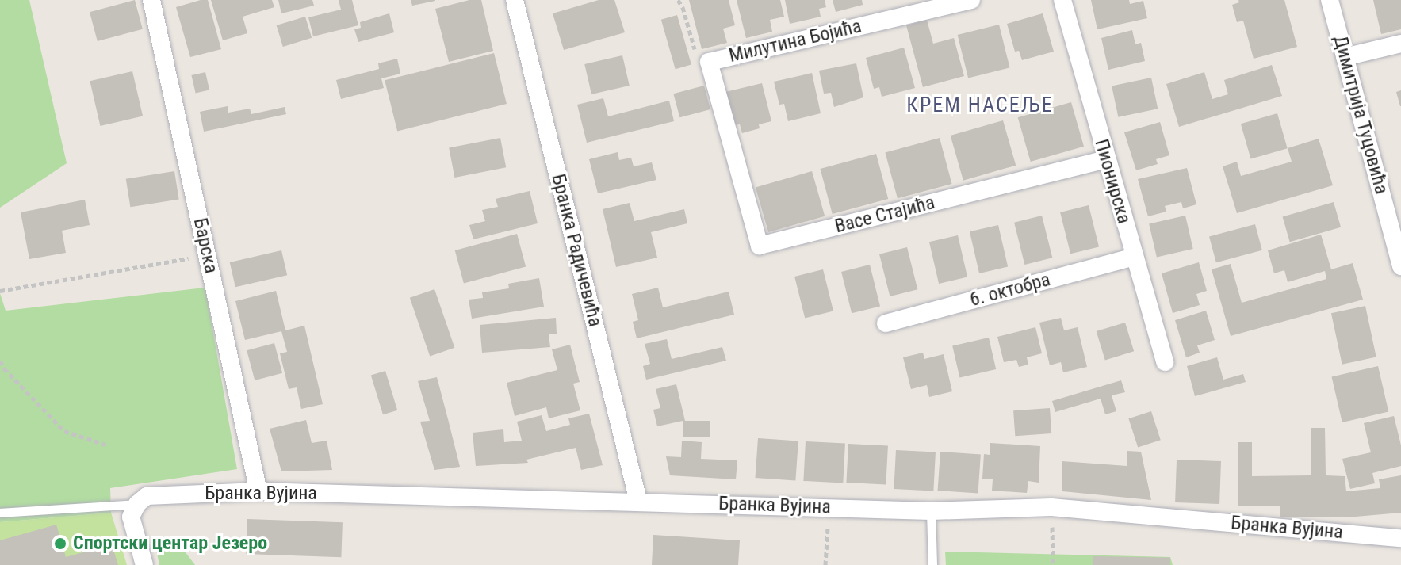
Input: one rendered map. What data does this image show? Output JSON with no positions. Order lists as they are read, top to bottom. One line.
{"streets":{"street":["Милутина Бојића","Димитрија Туцовића","Пионирска","Васе Стајића","Барска","Бранка Радичевића","6. октобра","Бранка Вујина"]},"crossings":[["Милутина Бојића","Васе Стајића"],["Пионирска","Васе Стајића"],["Пионирска","6. октобра"],["Барска","Бранка Вујина"],["Бранка Радичевића","Бранка Вујина"]],"districts":["КРЕМ НАСЕЉЕ"],"places":["Спортски центар Језеро"]}
